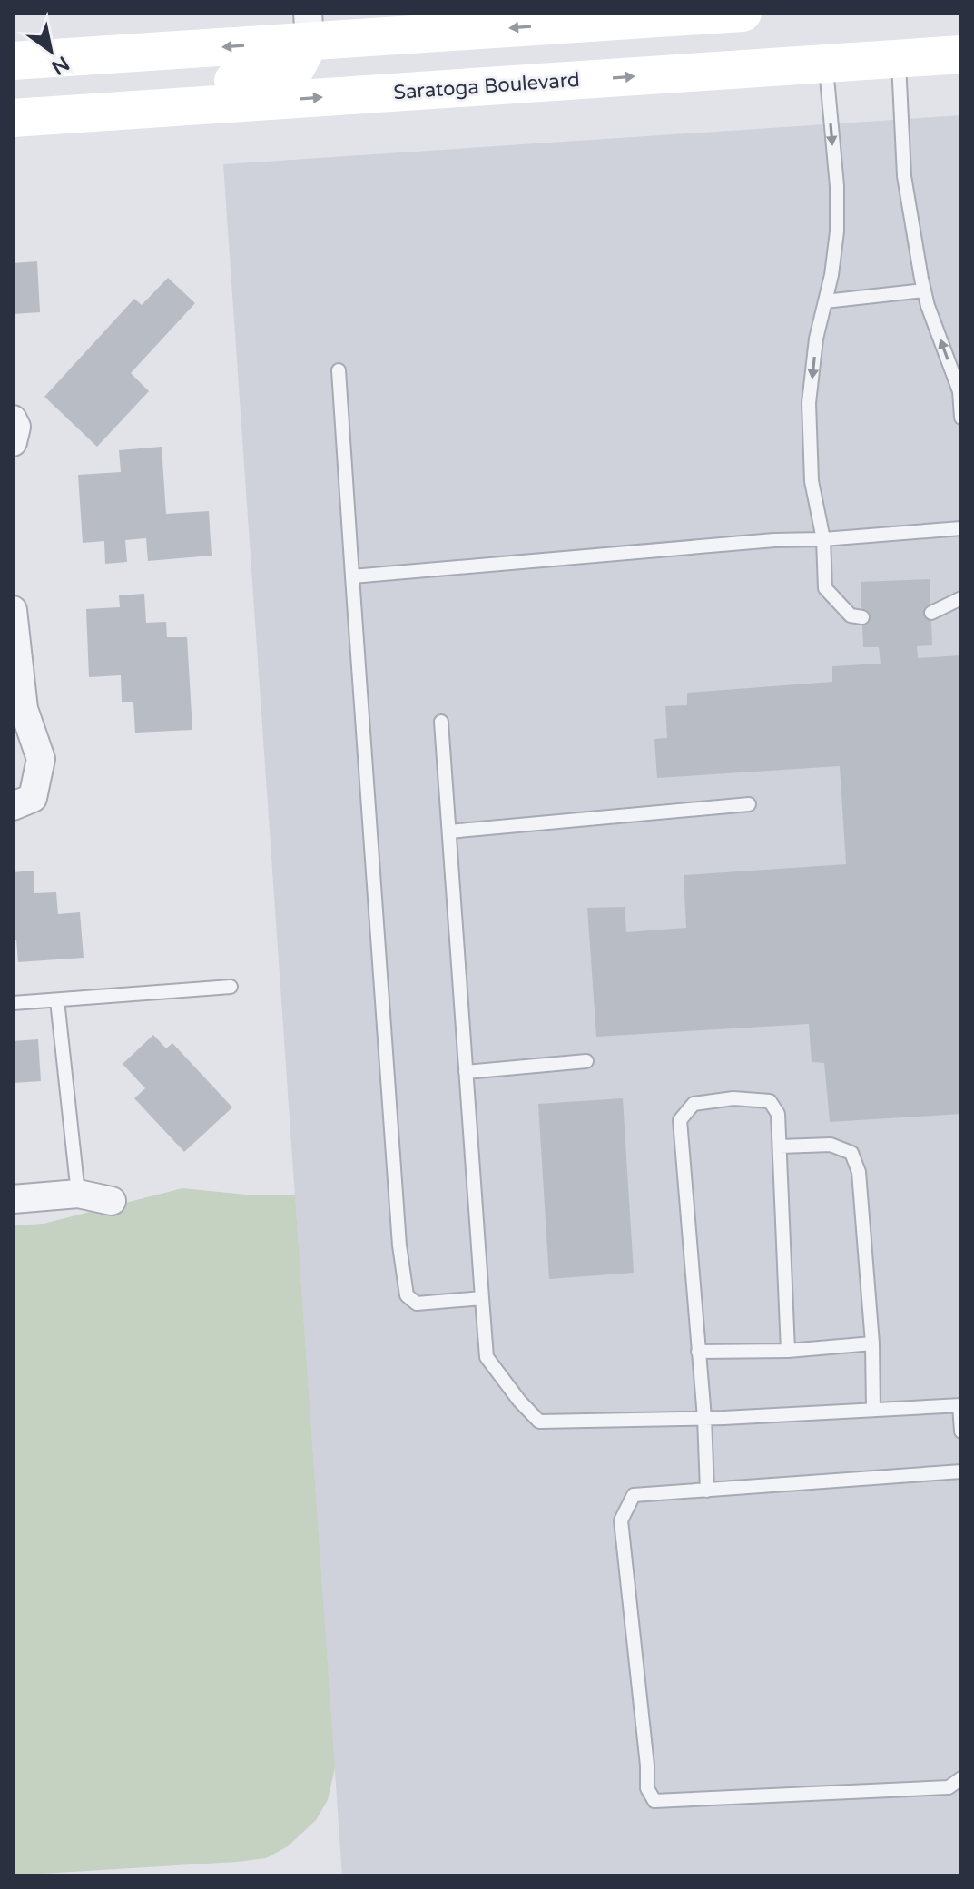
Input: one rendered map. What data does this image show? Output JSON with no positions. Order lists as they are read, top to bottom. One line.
{"streets":{"main road":["Saratoga Boulevard"]},"north":"bottom right"}
